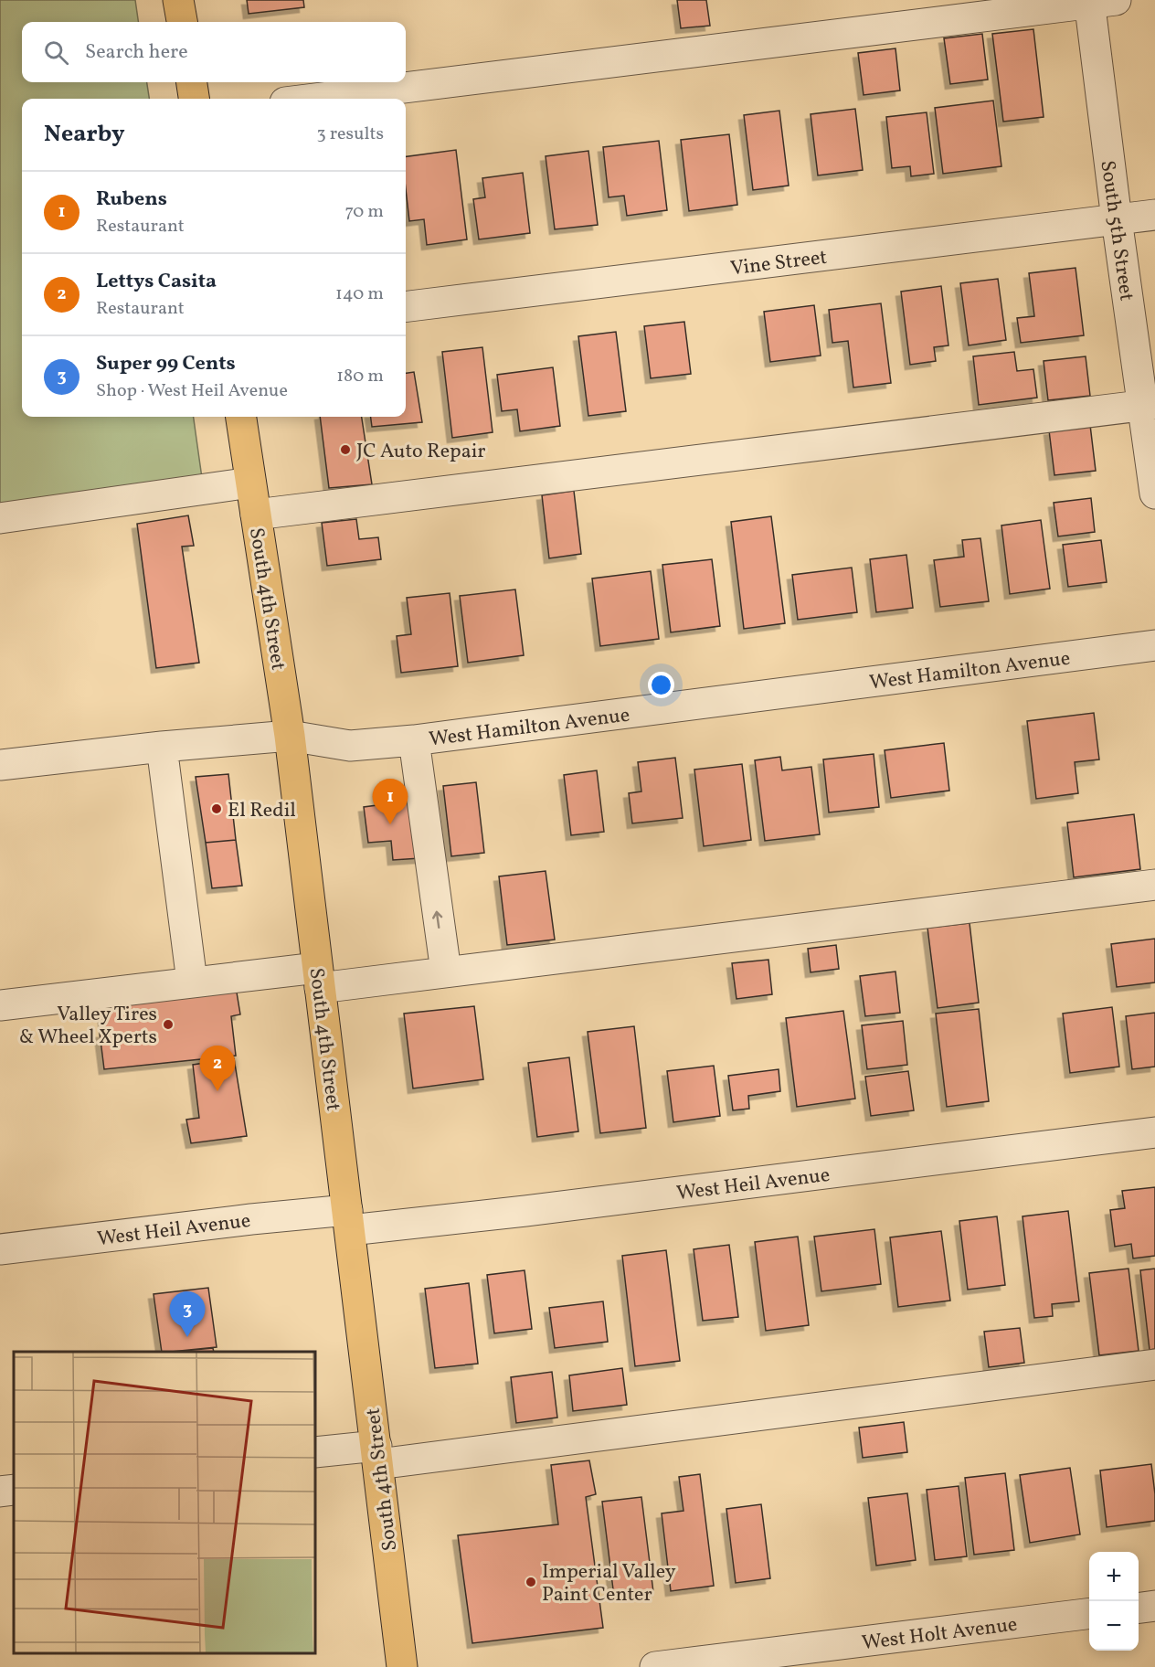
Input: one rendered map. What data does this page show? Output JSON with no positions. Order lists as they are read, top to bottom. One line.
{"streets":{"main road":["South 4th Street"],"street":["South 5th Street","Vine Street","West Hamilton Avenue","West Heil Avenue","West Holt Avenue"]},"crossings":[["South 5th Street","Vine Street"],["South 4th Street","West Hamilton Avenue"],["South 4th Street","West Heil Avenue"]],"places":["JC Auto Repair","El Redil","Valley Tires & Wheel Xperts","Imperial Valley Paint Center"],"page":{"search":"Search here","heading":["Nearby","3 results"],"list":[{"mark":"1","name":"Rubens","note":"Restaurant","value":"70 m"},{"mark":"2","name":"Lettys Casita","note":"Restaurant","value":"140 m"},{"mark":"3","name":"Super 99 Cents","note":"Shop · West Heil Avenue","value":"180 m"}],"pins":["1","2","3"],"map_buttons":["+","−"]}}
